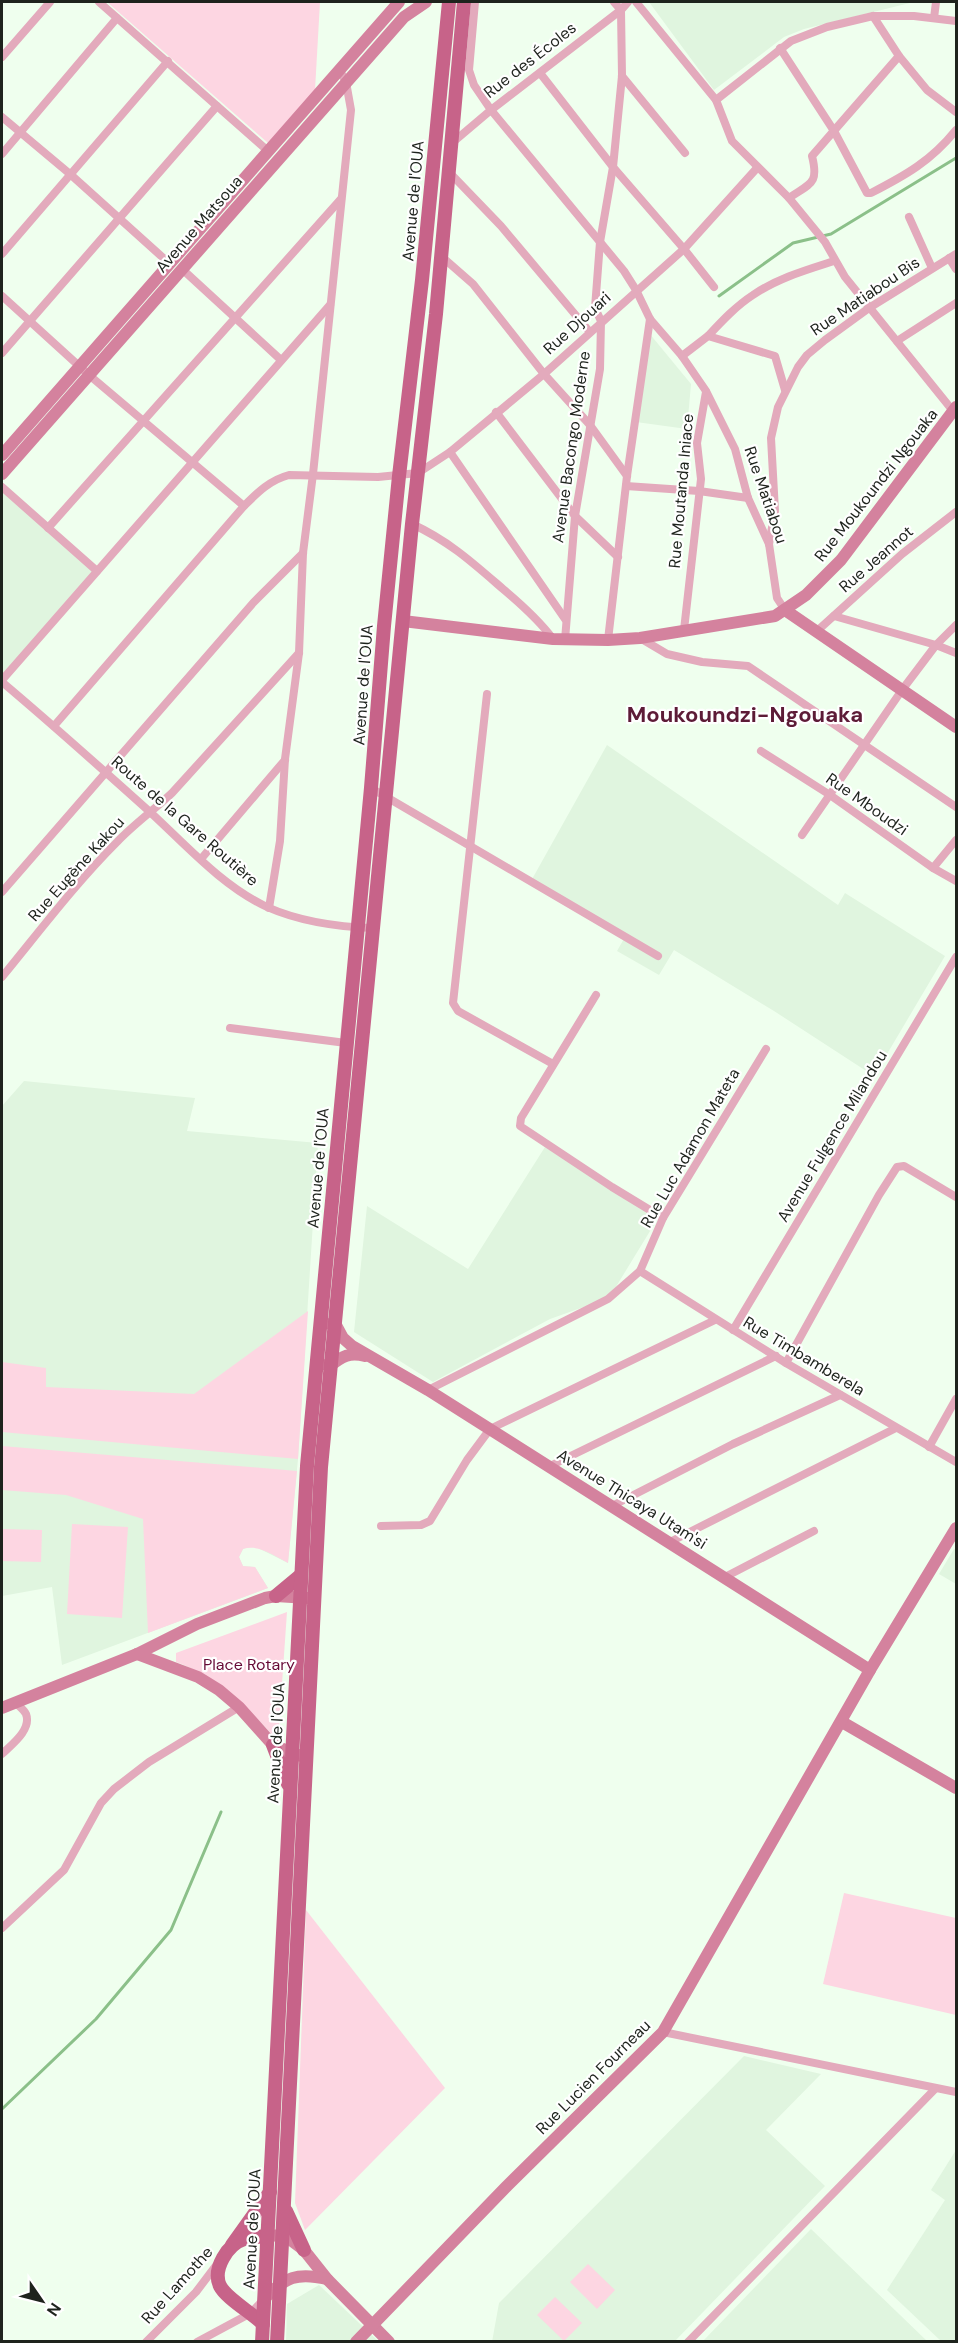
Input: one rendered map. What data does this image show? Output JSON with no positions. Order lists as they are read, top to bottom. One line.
{"streets":{"main road":["Avenue de l'OUA"],"street":["Rue des Écoles","Avenue Matsoua","Rue Matiabou Bis","Rue Djouari","Avenue Bacongo Moderne","Rue Moukoundzi Ngouaka","Rue Moutanda Iniace","Rue Matiabou","Rue Jeannot","Rue Mboudzi","Route de la Gare Routière","Rue Eugène Kakou","Avenue Fulgence Milandou","Rue Luc Adamon Mateta","Rue Timbamberela","Avenue Thicaya Utam'si","Rue Lucien Fourneau","Rue Lamothe"]},"crossings":[["Rue des Écoles","Avenue de l'OUA"],["Rue des Écoles","Avenue Bacongo Moderne"],["Rue des Écoles","Rue Matiabou"],["Avenue de l'OUA","Rue Djouari"],["Avenue de l'OUA","Rue Moukoundzi Ngouaka"],["Avenue de l'OUA","Rue Matiabou"],["Avenue de l'OUA","Route de la Gare Routière"],["Avenue de l'OUA","Avenue Thicaya Utam'si"],["Rue Matiabou Bis","Rue Matiabou"],["Rue Djouari","Avenue Bacongo Moderne"],["Rue Djouari","Rue Matiabou"],["Rue Djouari","Route de la Gare Routière"],["Avenue Bacongo Moderne","Rue Moukoundzi Ngouaka"],["Avenue Bacongo Moderne","Rue Matiabou"],["Rue Moukoundzi Ngouaka","Rue Moutanda Iniace"],["Rue Moukoundzi Ngouaka","Rue Matiabou"],["Rue Moutanda Iniace","Rue Matiabou"],["Route de la Gare Routière","Rue Eugène Kakou"],["Avenue Fulgence Milandou","Rue Timbamberela"],["Rue Luc Adamon Mateta","Rue Timbamberela"],["Rue Luc Adamon Mateta","Avenue Thicaya Utam'si"],["Avenue Thicaya Utam'si","Rue Lucien Fourneau"]],"districts":["Moukoundzi-Ngouaka"],"parks":["Place Rotary"],"north":"bottom right"}
